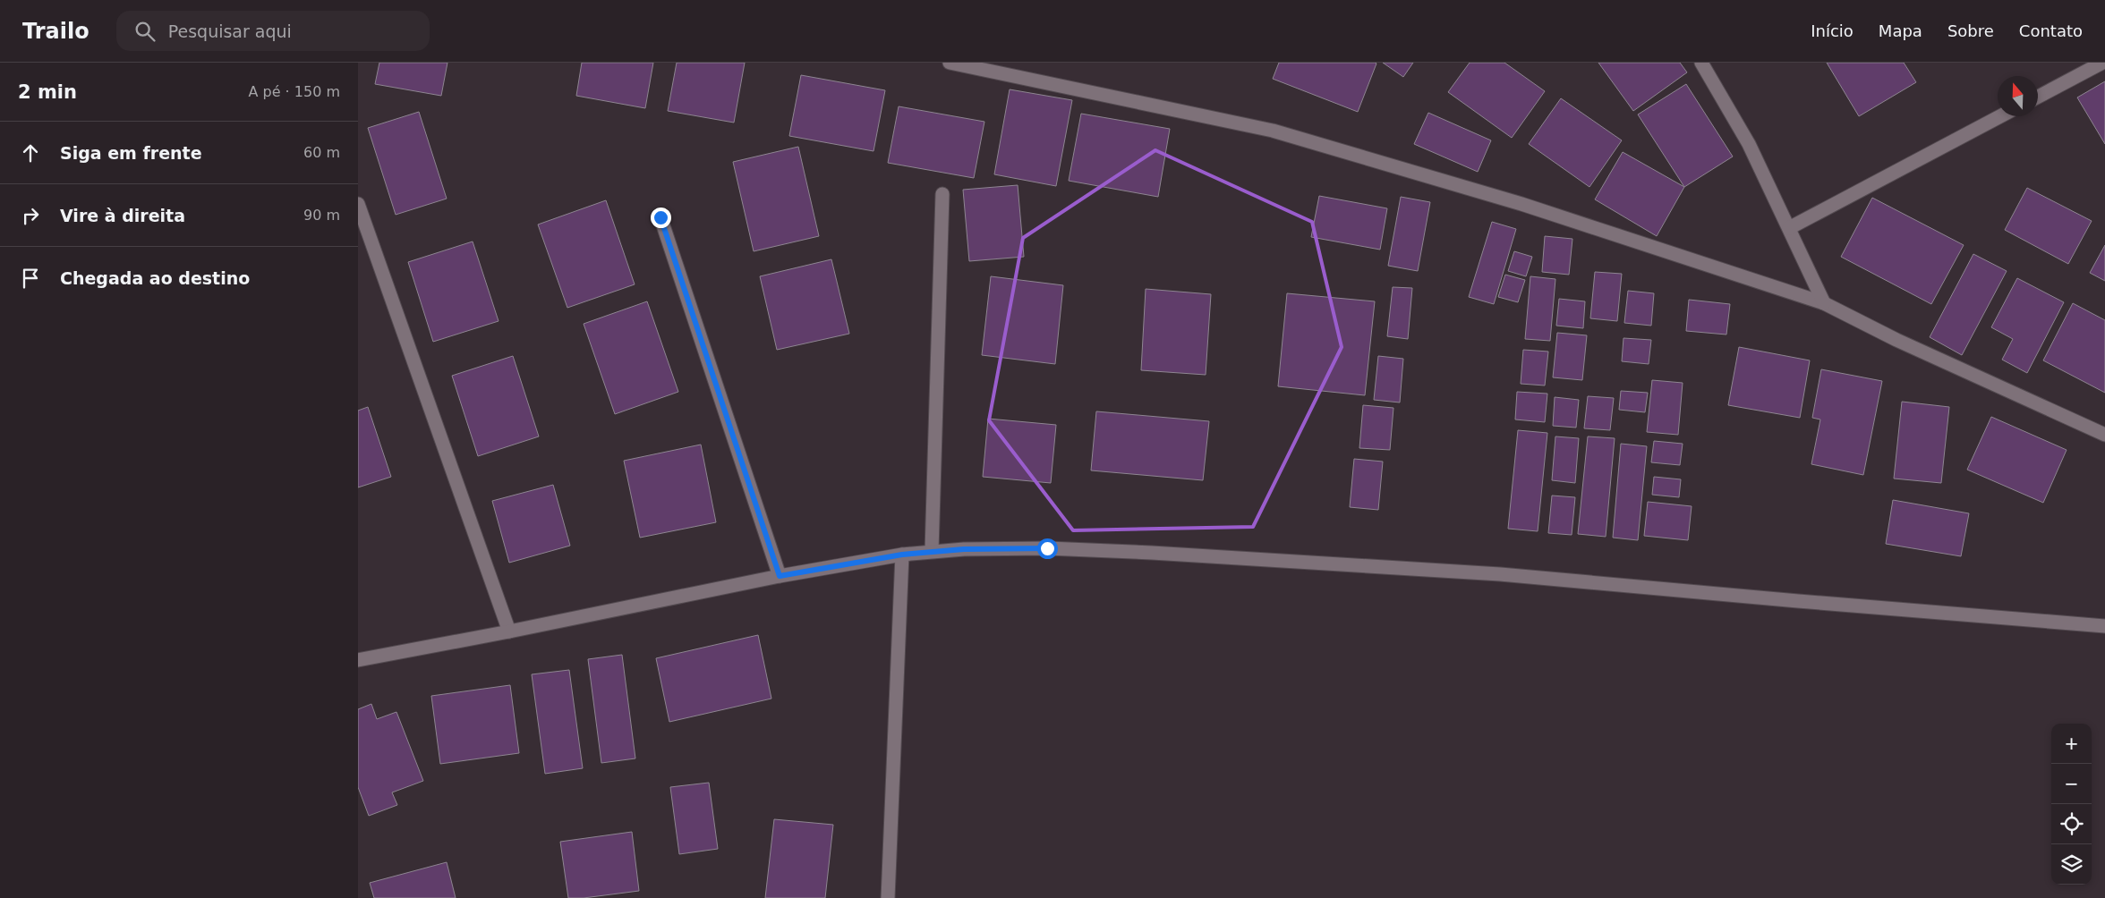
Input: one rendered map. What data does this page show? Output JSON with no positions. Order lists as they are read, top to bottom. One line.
{"north":"top","page":{"header":"Trailo","search":"Pesquisar aqui","nav":["Início","Mapa","Sobre","Contato"],"heading":["2 min","A pé · 150 m"],"list":[["Siga em frente","60 m"],["Vire à direita","90 m"],"Chegada ao destino"],"map_buttons":["+","−"]}}
